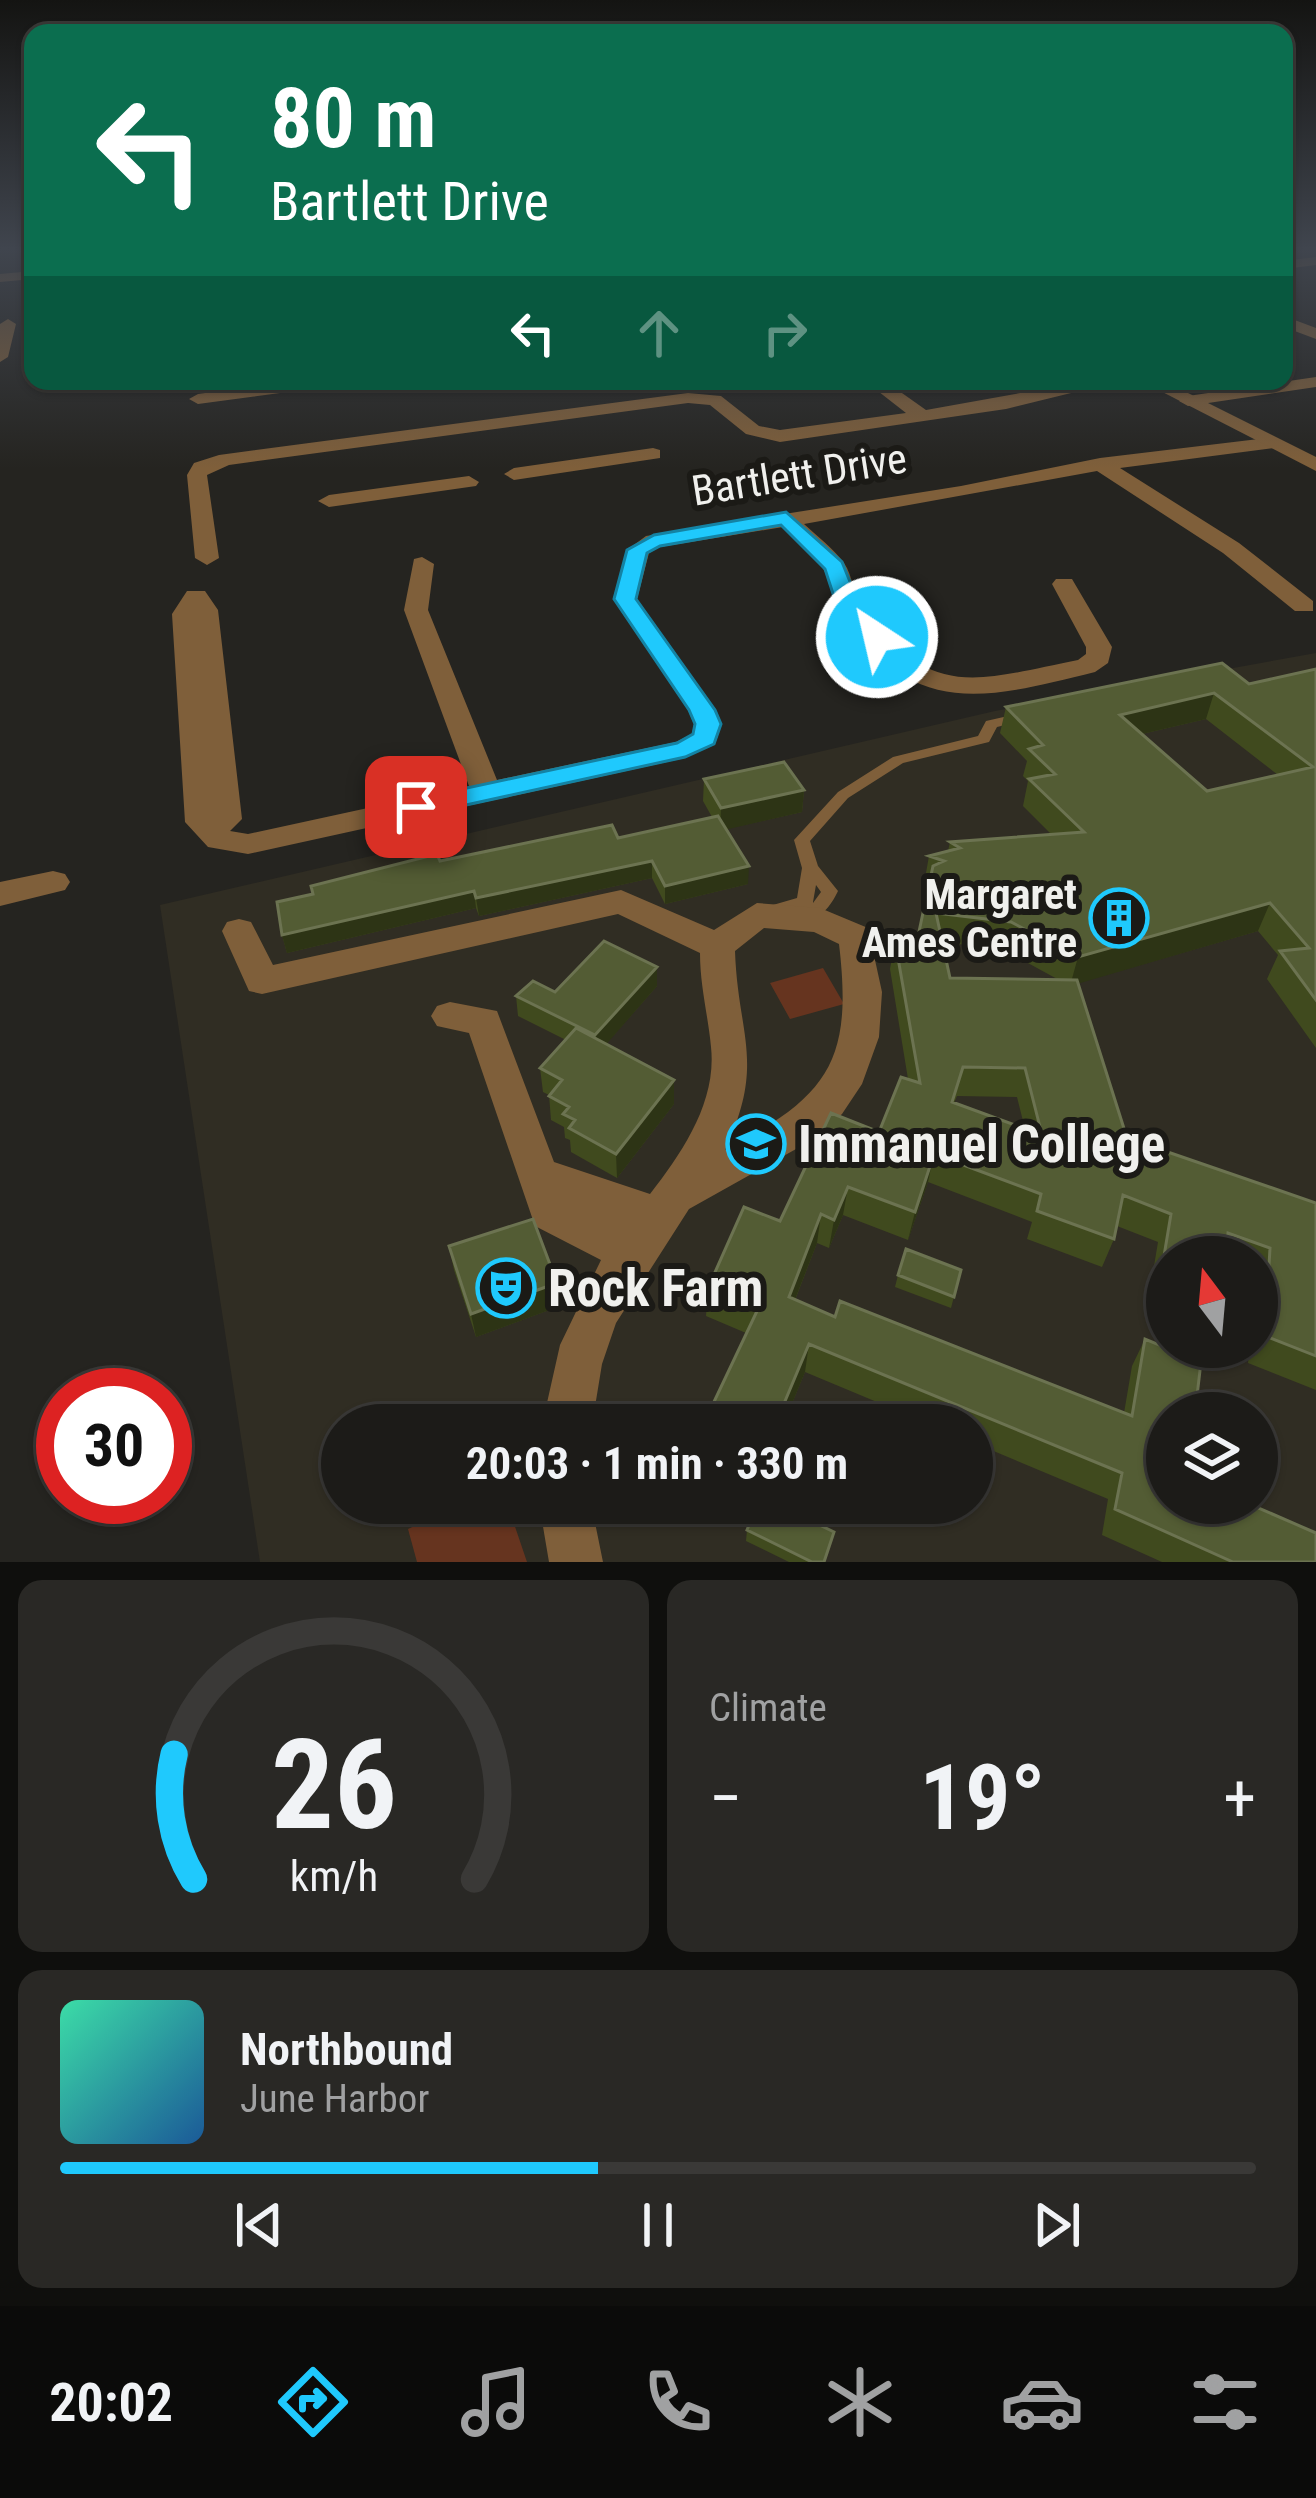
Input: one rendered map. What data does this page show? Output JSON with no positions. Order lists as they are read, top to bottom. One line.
{"streets":{"street":["Bartlett Drive"]},"places":{"building":["Margaret Ames Centre"],"school or university":["Immanuel College"],"theatre":["Rock Farm"]},"north":"top","page":{"turn":["80 m","Bartlett Drive"],"limit":"30","trip":"20:03 · 1 min · 330 m","tile":"Climate","heat":["−","19°","+"],"song":["Northbound","June Harbor"],"tabs":"20:02","gauge":["26","km/h"]}}
